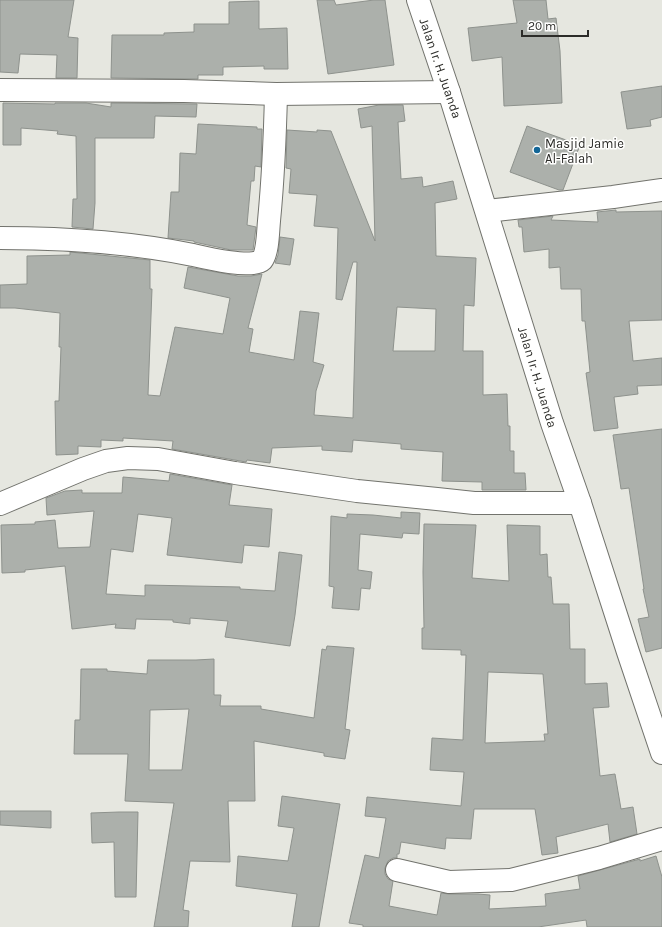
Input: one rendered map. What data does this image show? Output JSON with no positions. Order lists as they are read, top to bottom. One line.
{"streets":{"street":["Jalan Ir. H. Juanda"]},"places":["Masjid Jamie Al-Falah"],"scale_bar":"20 m"}
